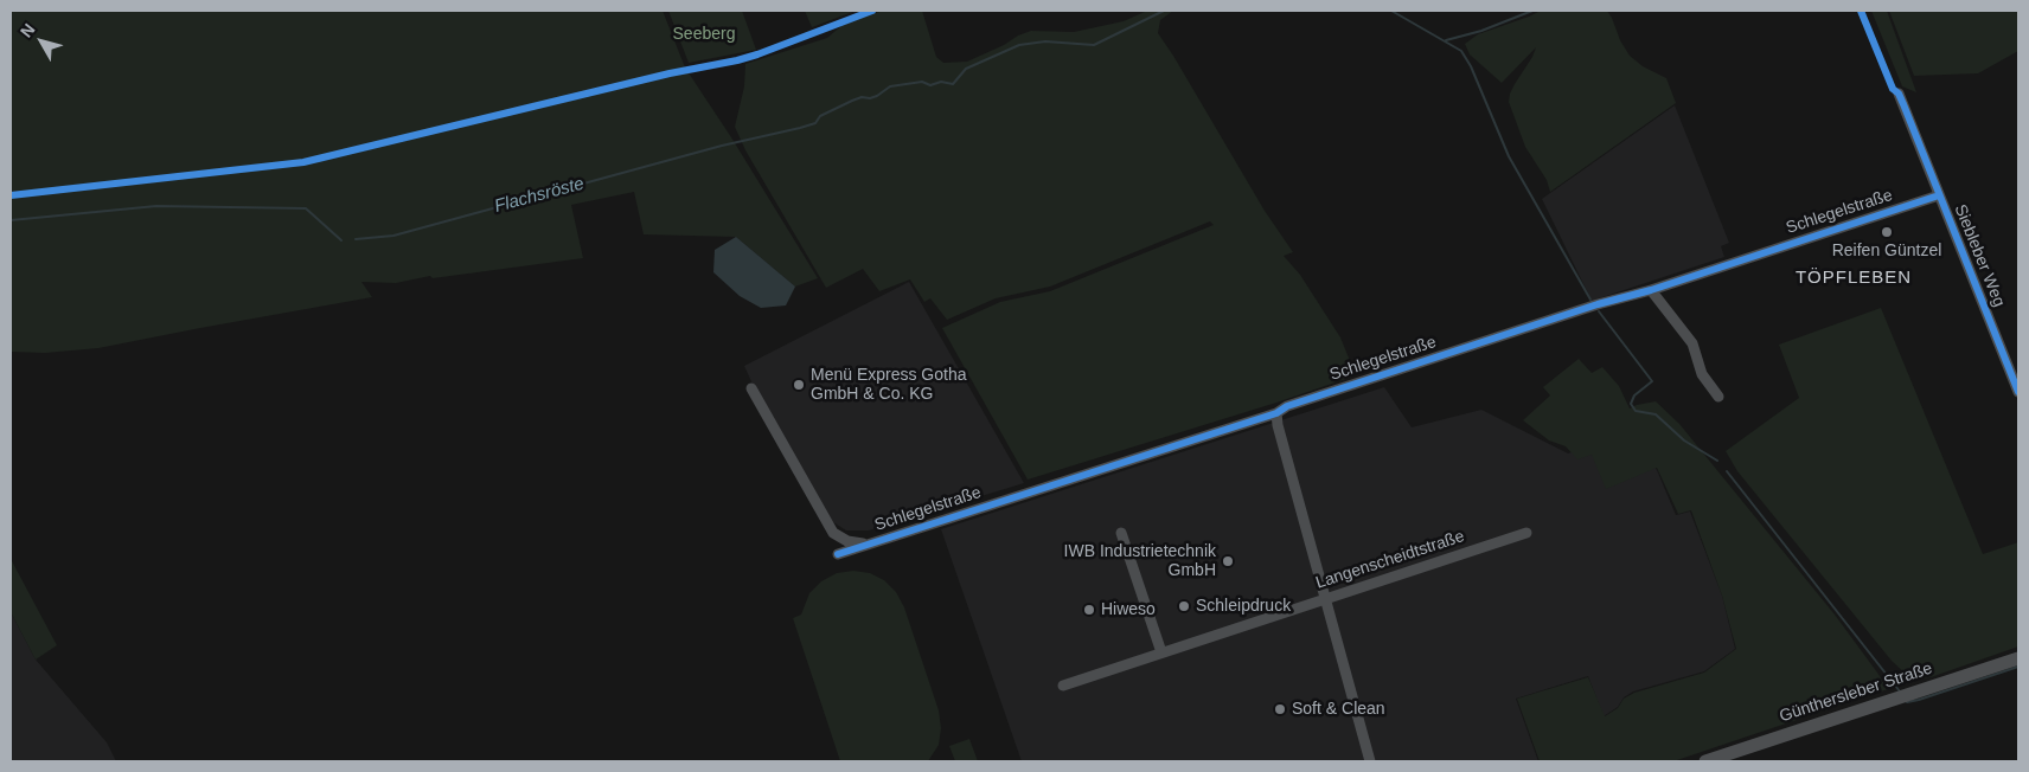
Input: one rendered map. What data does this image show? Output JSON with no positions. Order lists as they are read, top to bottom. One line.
{"streets":{"main road":["Günthersleber Straße"],"street":["Schlegelstraße","Siebleber Weg","Langenscheidtstraße"]},"crossings":[["Schlegelstraße","Siebleber Weg"]],"districts":["TÖPFLEBEN"],"water":["Flachsröste"],"parks":["Seeberg"],"places":["Reifen Güntzel","Menü Express Gotha GmbH & Co. KG","IWB Industrietechnik GmbH","Schleipdruck","Hiweso","Soft & Clean"],"north":"top left"}
